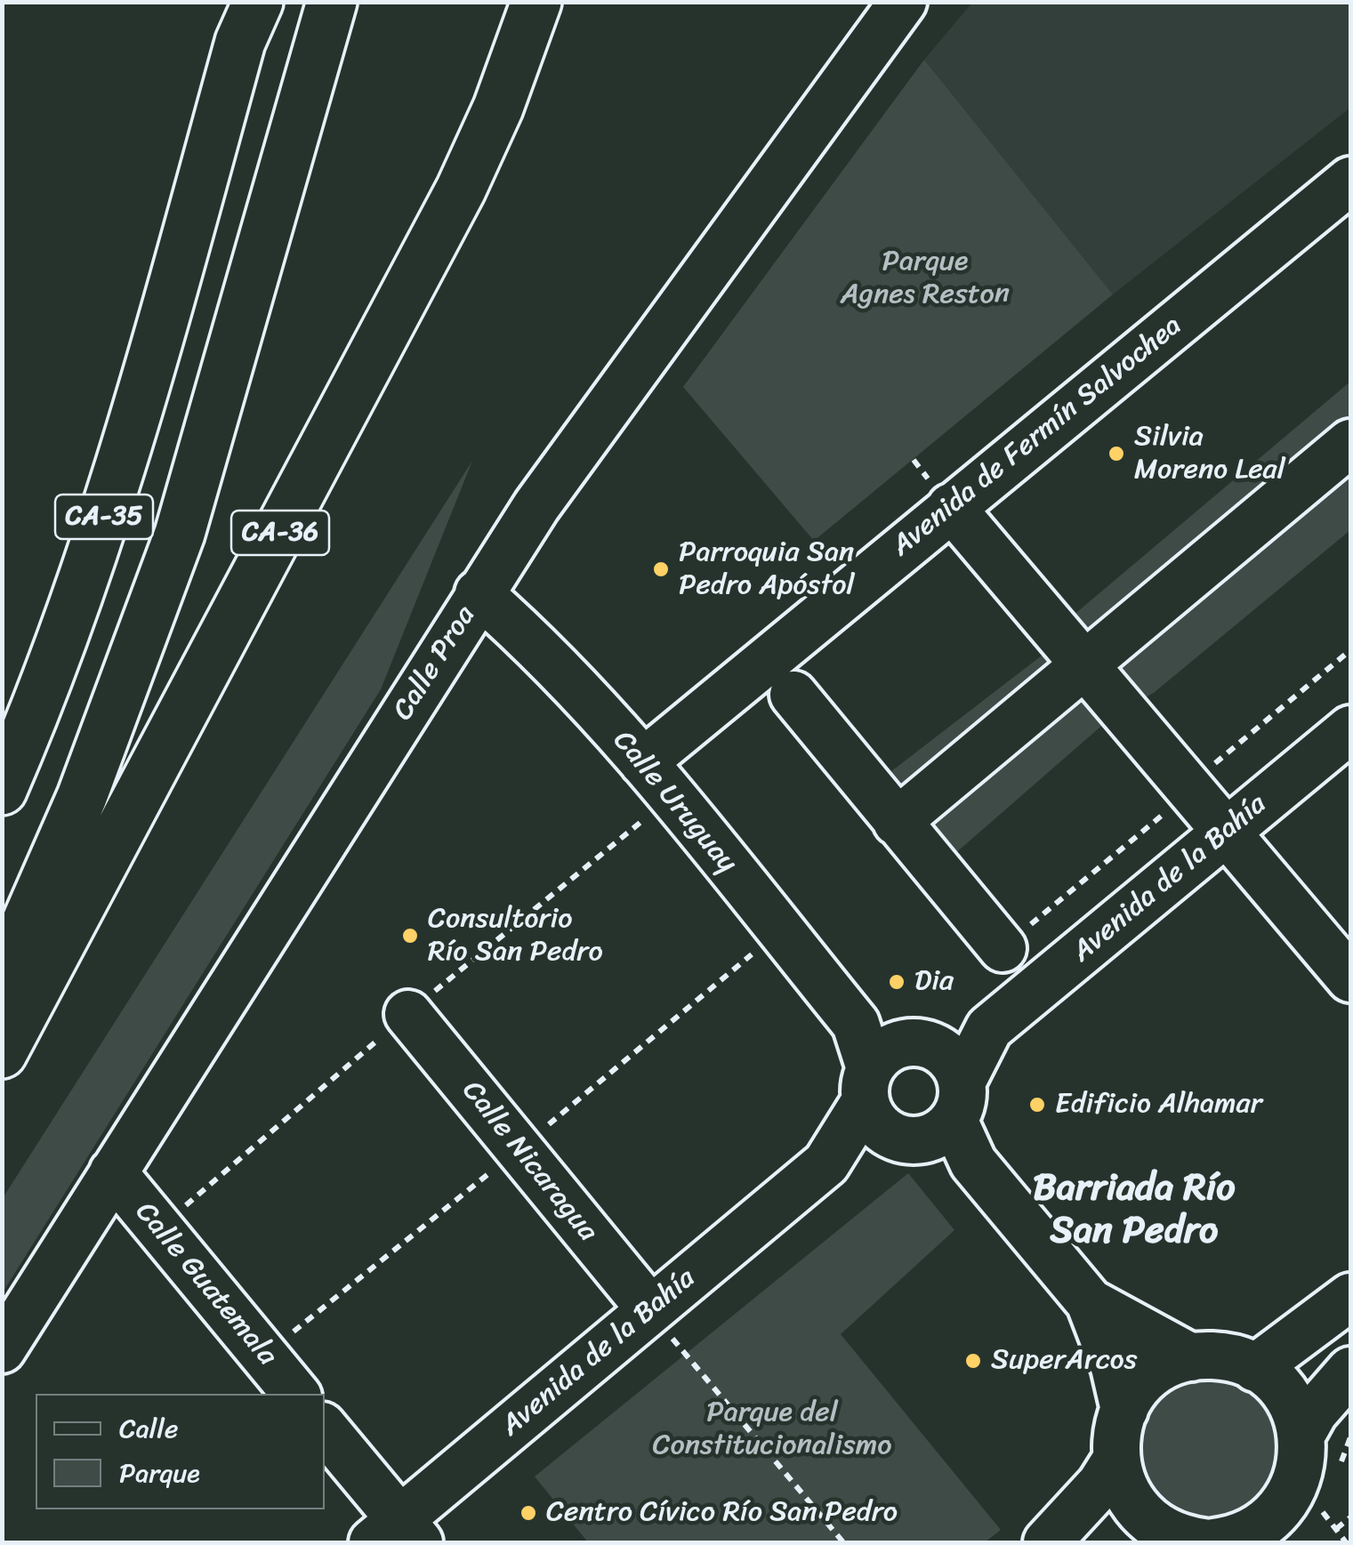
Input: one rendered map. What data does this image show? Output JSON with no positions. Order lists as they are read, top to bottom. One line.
{"streets":{"highway":["CA-35","CA-36"],"street":["Avenida de Fermín Salvochea","Calle Proa","Calle Uruguay","Avenida de la Bahía","Calle Nicaragua","Calle Guatemala"]},"crossings":[["Avenida de Fermín Salvochea","Calle Uruguay"],["Calle Proa","Calle Uruguay"],["Calle Proa","Calle Guatemala"],["Calle Uruguay","Avenida de la Bahía"],["Avenida de la Bahía","Calle Nicaragua"]],"districts":["Barriada Río San Pedro"],"parks":["Parque Agnes Reston","Parque del Constitucionalismo"],"places":["Silvia Moreno Leal","Parroquia San Pedro Apóstol","Consultorio Río San Pedro","Dia","Edificio Alhamar","SuperArcos","Centro Cívico Río San Pedro"],"legend":["Calle","Parque"]}
